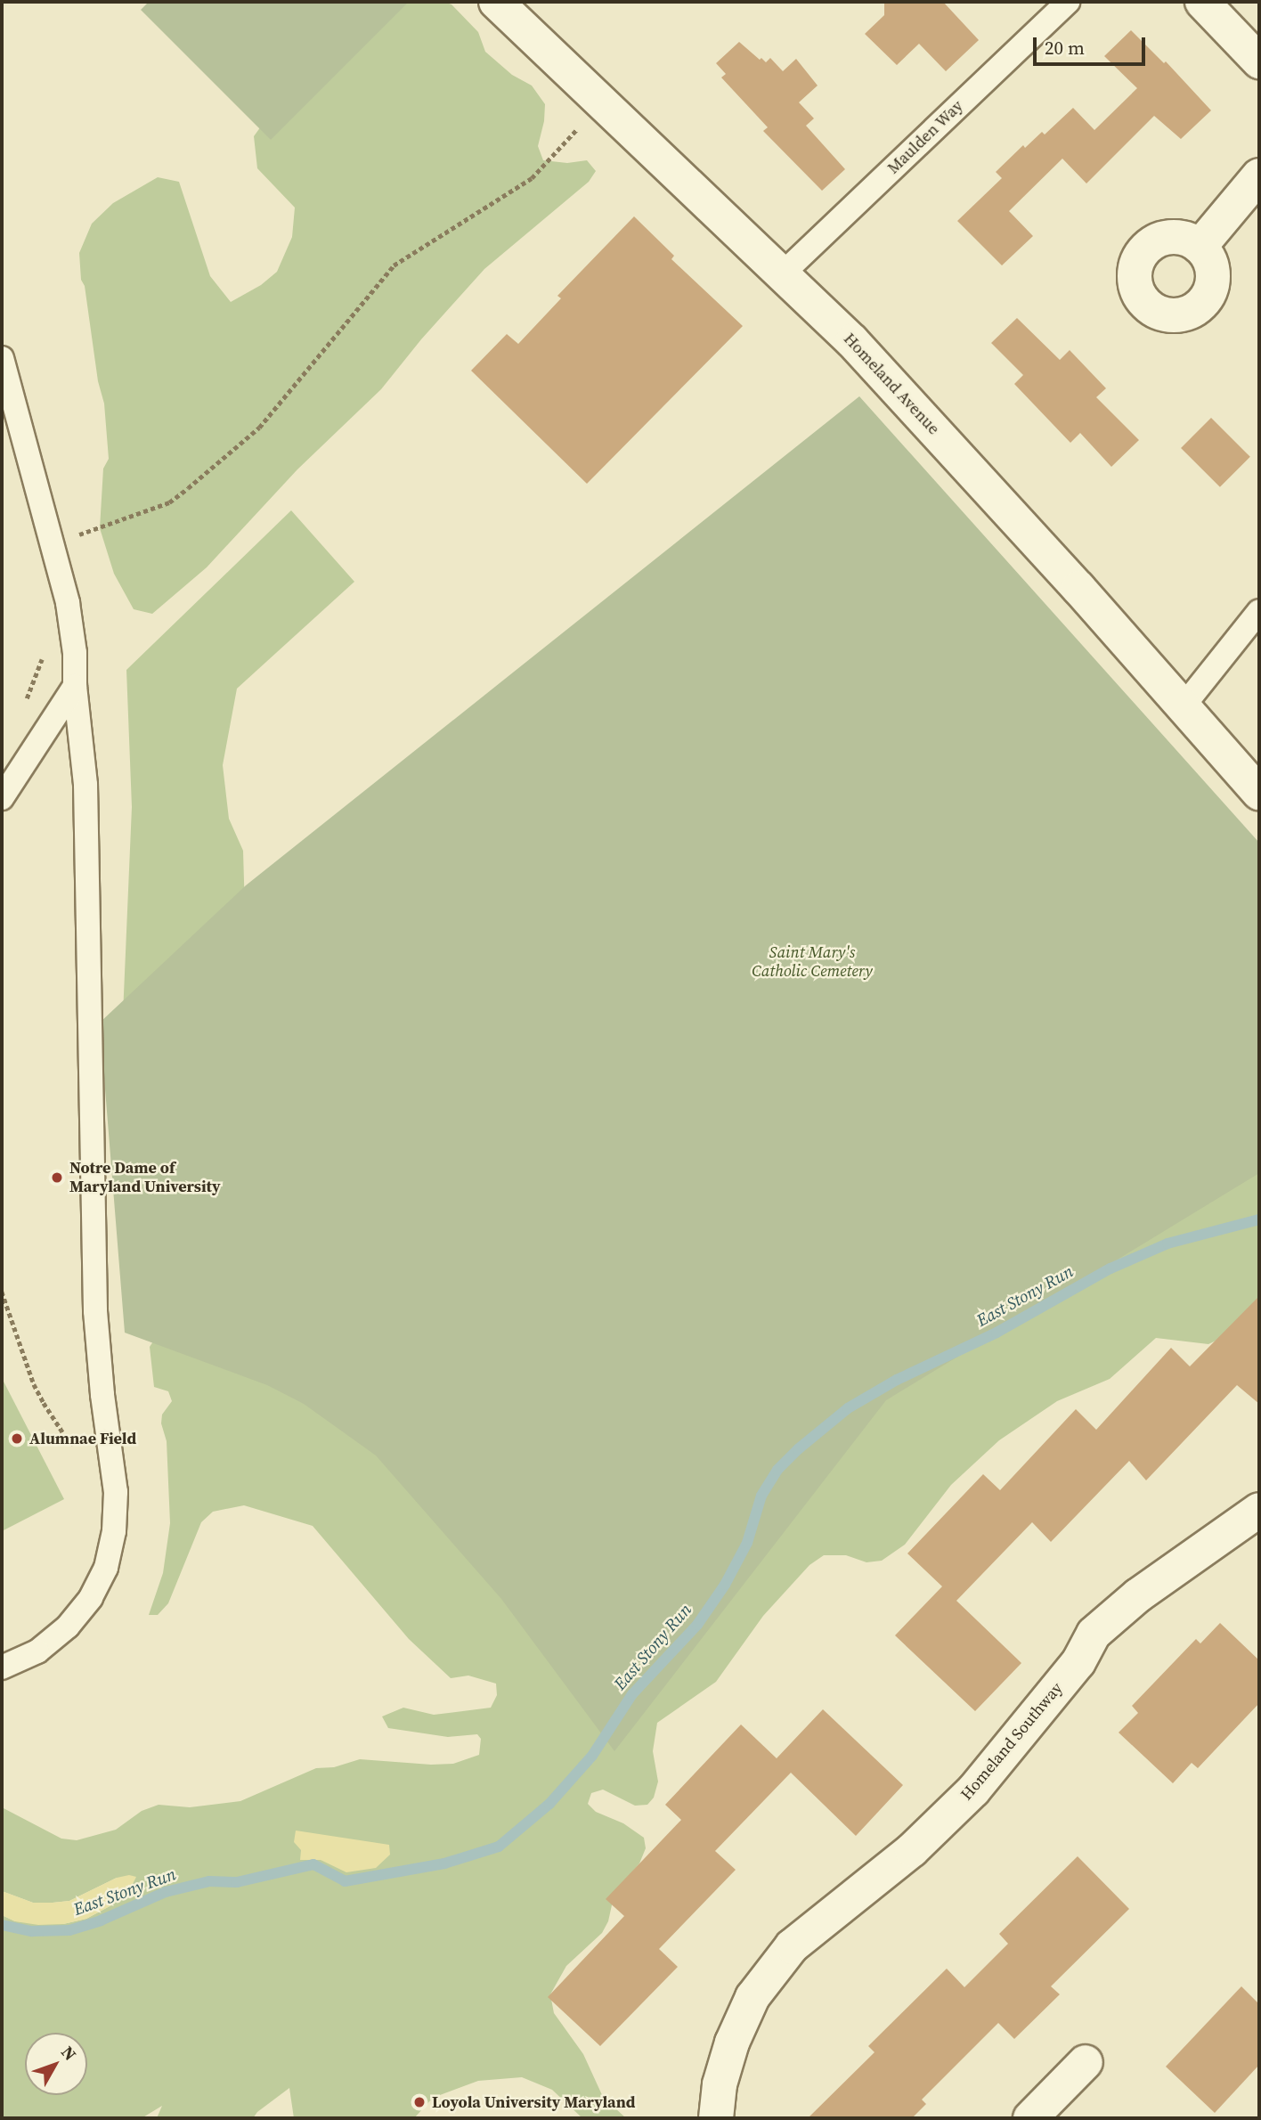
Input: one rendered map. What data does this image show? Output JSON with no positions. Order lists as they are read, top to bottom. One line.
{"streets":{"street":["Homeland Avenue","Homeland Southway"],"lane":["Maulden Way"]},"crossings":[["Maulden Way","Homeland Avenue"]],"water":["East Stony Run"],"parks":["Saint Mary's Catholic Cemetery"],"places":["Notre Dame of Maryland University","Alumnae Field","Loyola University Maryland"],"scale_bar":"20 m","north":"top right"}
